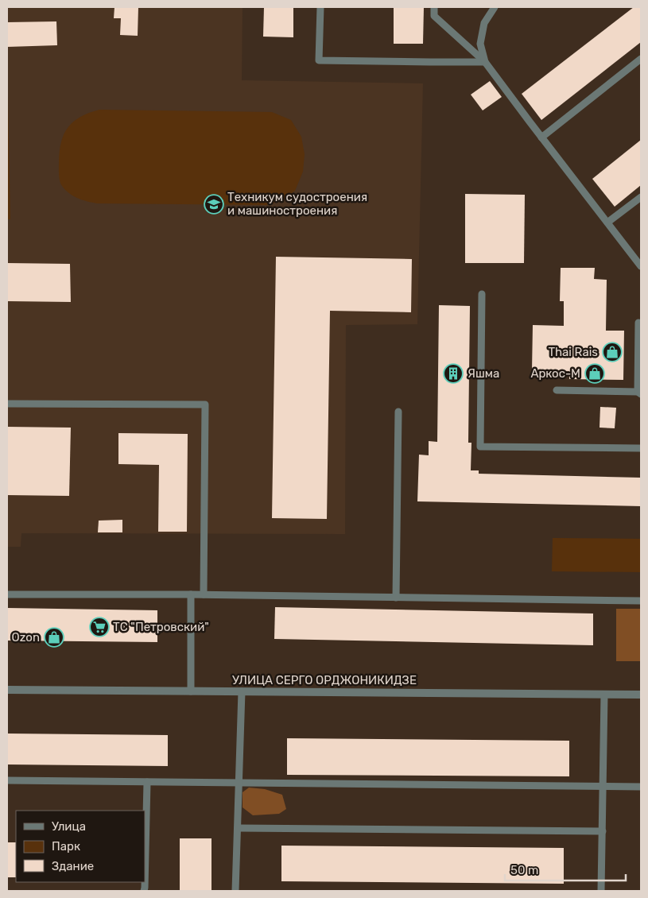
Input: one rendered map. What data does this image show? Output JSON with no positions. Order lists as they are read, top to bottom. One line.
{"streets":{"street":["УЛИЦА СЕРГО ОРДЖОНИКИДЗЕ"]},"places":{"school or university":["Техникум судостроения и машиностроения"],"shop":["Thai Rais","Аркос-М","Ozon"],"building":["Яшма"],"supermarket":["ТС \"Петровский\""]},"legend":["Улица","Парк","Здание"],"scale_bar":"50 m"}
